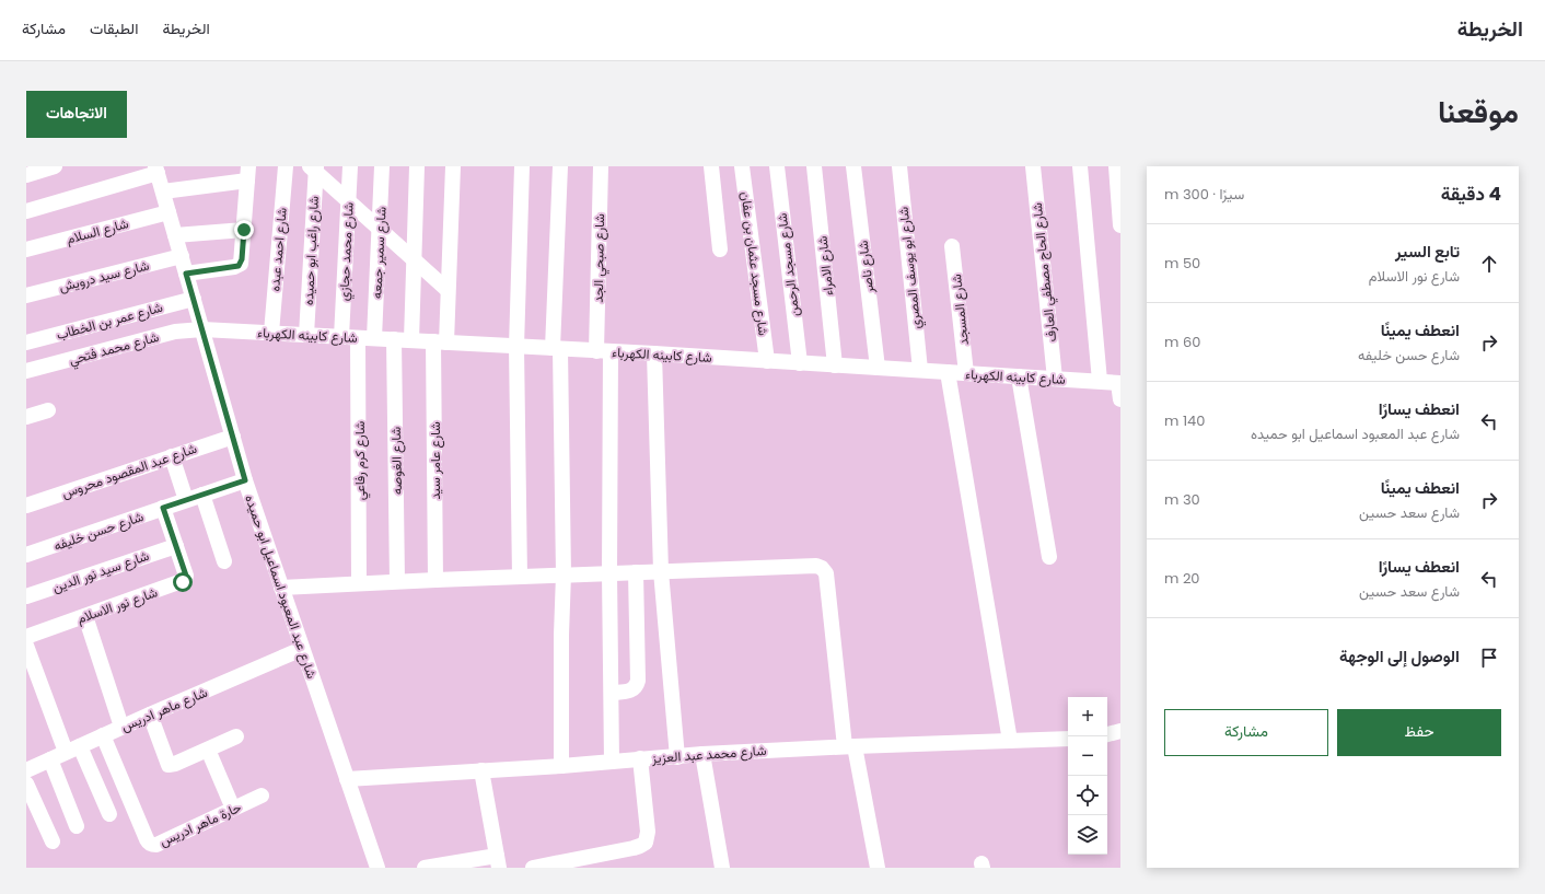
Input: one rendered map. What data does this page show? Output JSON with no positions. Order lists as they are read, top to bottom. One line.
{"streets":{"street":["شارع السلام","شارع احمد عبده","شارع راغب ابو حميده","شارع محمد حجازي","شارع سمير جمعه","شارع صبحي الجد","شارع مسجد عثمان بن عفان","شارع مسجد الرحمن","شارع الامراء","شارع ناصر","شارع ابو يوسف المصري","شارع الحاج مصطفي العارف","شارع سيد درويش","شارع المسجد","شارع عمر بن الخطاب","شارع كابينه الكهرباء","شارع محمد فتحي","شارع كرم رفاعي","شارع الغوصه","شارع عامر سيد","شارع عبد المقصود محروس","شارع حسن خليفه","شارع سيد نور الدين","شارع عبد المعبود اسماعيل ابو حميده","شارع نور الاسلام","شارع ماهر ادريس","شارع محمد عبد العزيز","حارة ماهر ادريس"]},"crossings":[["شارع السلام","شارع عبد المعبود اسماعيل ابو حميده"],["شارع احمد عبده","شارع كابينه الكهرباء"],["شارع راغب ابو حميده","شارع كابينه الكهرباء"],["شارع محمد حجازي","شارع كابينه الكهرباء"],["شارع سمير جمعه","شارع كابينه الكهرباء"],["شارع صبحي الجد","شارع كابينه الكهرباء"],["شارع صبحي الجد","شارع محمد عبد العزيز"],["شارع مسجد عثمان بن عفان","شارع كابينه الكهرباء"],["شارع مسجد الرحمن","شارع كابينه الكهرباء"],["شارع الامراء","شارع كابينه الكهرباء"],["شارع ناصر","شارع كابينه الكهرباء"],["شارع ابو يوسف المصري","شارع كابينه الكهرباء"],["شارع الحاج مصطفي العارف","شارع كابينه الكهرباء"],["شارع سيد درويش","شارع عبد المعبود اسماعيل ابو حميده"],["شارع المسجد","شارع كابينه الكهرباء"],["شارع عمر بن الخطاب","شارع عبد المعبود اسماعيل ابو حميده"],["شارع كابينه الكهرباء","شارع محمد فتحي"],["شارع كابينه الكهرباء","شارع كرم رفاعي"],["شارع كابينه الكهرباء","شارع الغوصه"],["شارع كابينه الكهرباء","شارع عامر سيد"],["شارع كابينه الكهرباء","شارع عبد المعبود اسماعيل ابو حميده"],["شارع محمد فتحي","شارع عبد المعبود اسماعيل ابو حميده"],["شارع عبد المقصود محروس","شارع عبد المعبود اسماعيل ابو حميده"],["شارع حسن خليفه","شارع عبد المعبود اسماعيل ابو حميده"],["شارع حسن خليفه","شارع نور الاسلام"],["شارع سيد نور الدين","شارع نور الاسلام"],["شارع عبد المعبود اسماعيل ابو حميده","شارع ماهر ادريس"],["شارع عبد المعبود اسماعيل ابو حميده","شارع محمد عبد العزيز"],["شارع ماهر ادريس","حارة ماهر ادريس"]],"page":{"header":"الخريطة","nav":["الخريطة","الطبقات","مشاركة"],"title":"موقعنا","buttons":["الاتجاهات",["حفظ","مشاركة"]],"heading":["4 دقيقة","سيرًا · 300 m"],"list":[["تابع السير","شارع نور الاسلام","50 m"],["انعطف يمينًا","شارع حسن خليفه","60 m"],["انعطف يسارًا","شارع عبد المعبود اسماعيل ابو حميده","140 m"],["انعطف يمينًا","شارع سعد حسين","30 m"],["انعطف يسارًا","شارع سعد حسين","20 m"],"الوصول إلى الوجهة"],"map_buttons":["+","−"]}}
